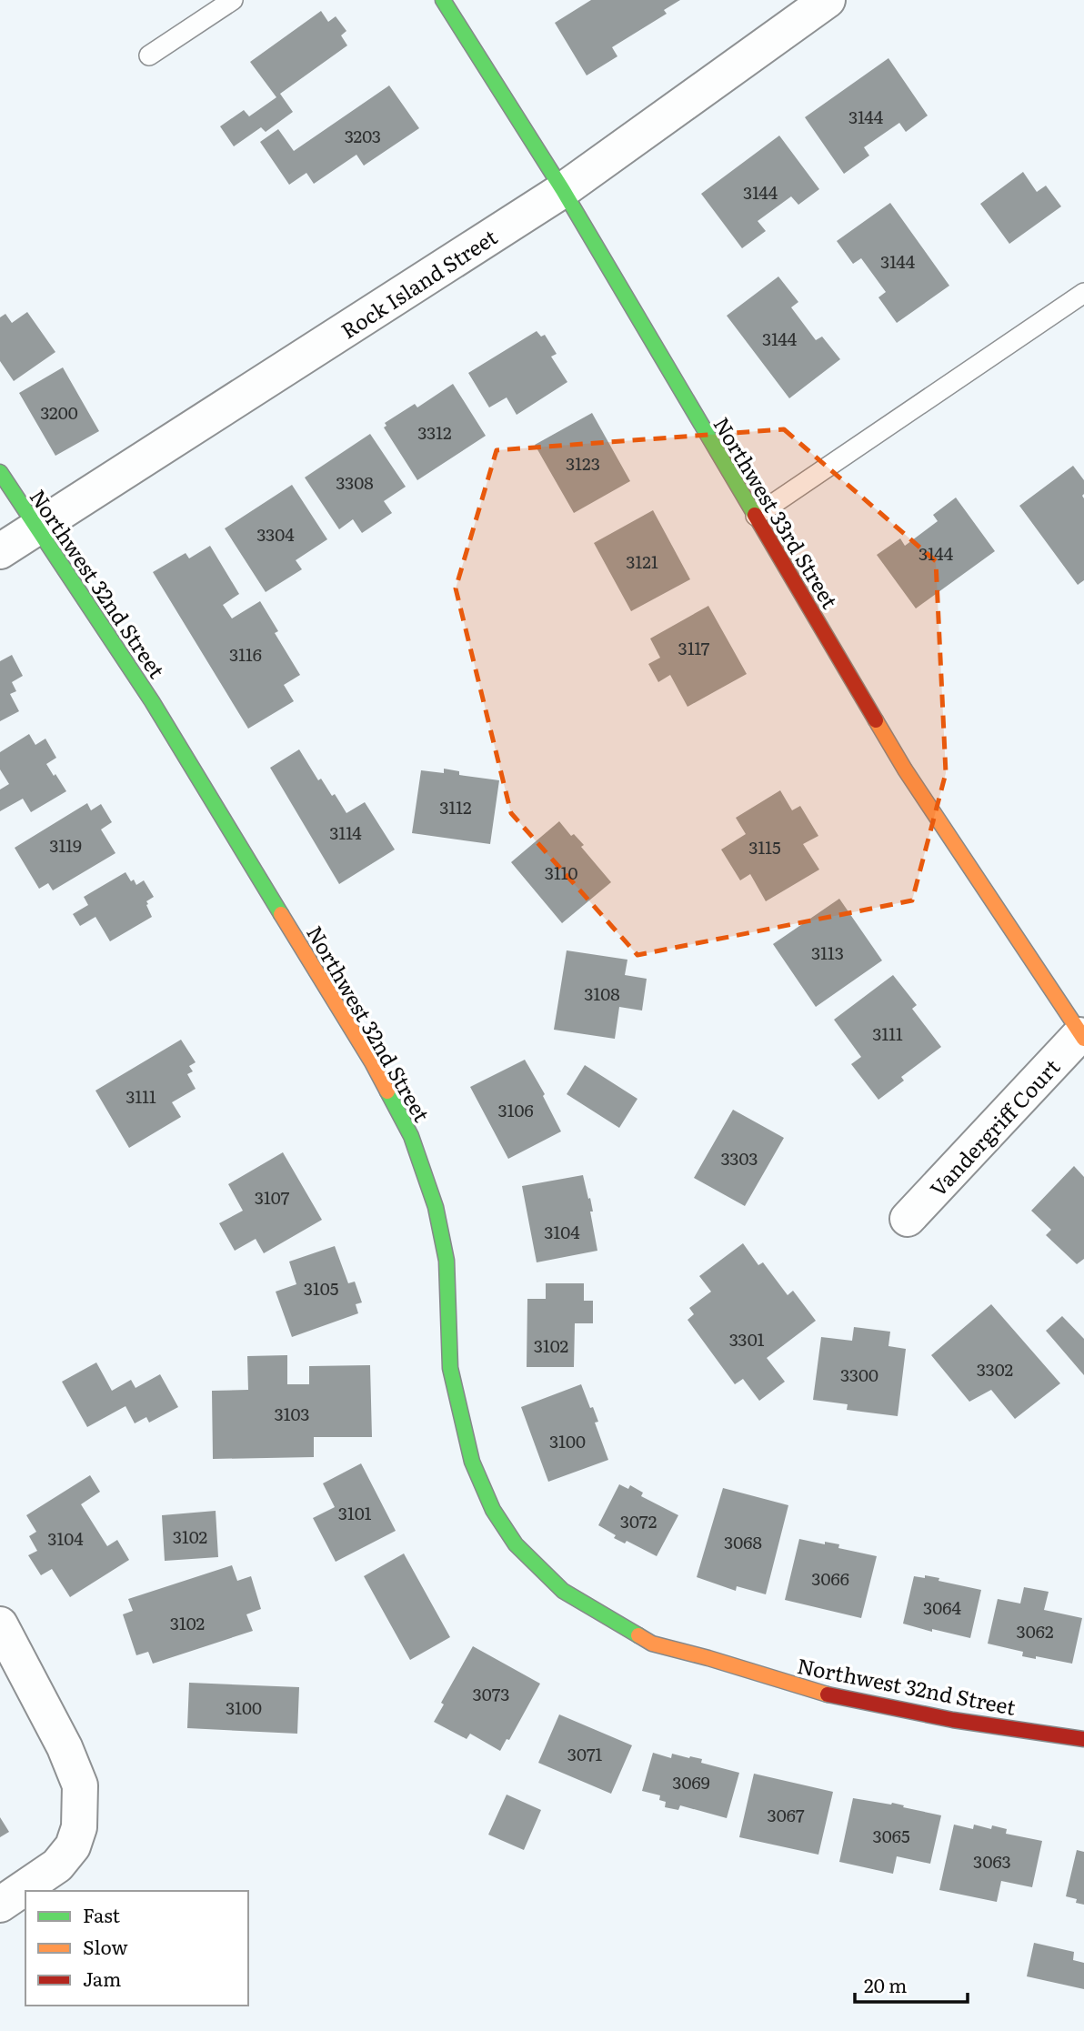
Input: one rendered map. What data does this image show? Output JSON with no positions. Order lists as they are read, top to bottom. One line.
{"streets":{"street":["Rock Island Street","Northwest 33rd Street","Northwest 32nd Street","Vandergriff Court"]},"crossings":[["Rock Island Street","Northwest 33rd Street"],["Rock Island Street","Northwest 32nd Street"],["Northwest 33rd Street","Vandergriff Court"]],"house_numbers":["3144","3203","3144","3144","3144","3200","3312","3123","3308","3304","3144","3121","3117","3116","3112","3114","3119","3115","3110","3113","3108","3111","3111","3106","3303","3107","3104","3105","3301","3102","3302","3300","3103","3100","3101","3072","3102","3104","3068","3066","3064","3102","3062","3073","3100","3071","3069","3067","3065","3063"],"legend":["Fast","Slow","Jam"],"scale_bar":"20 m"}
